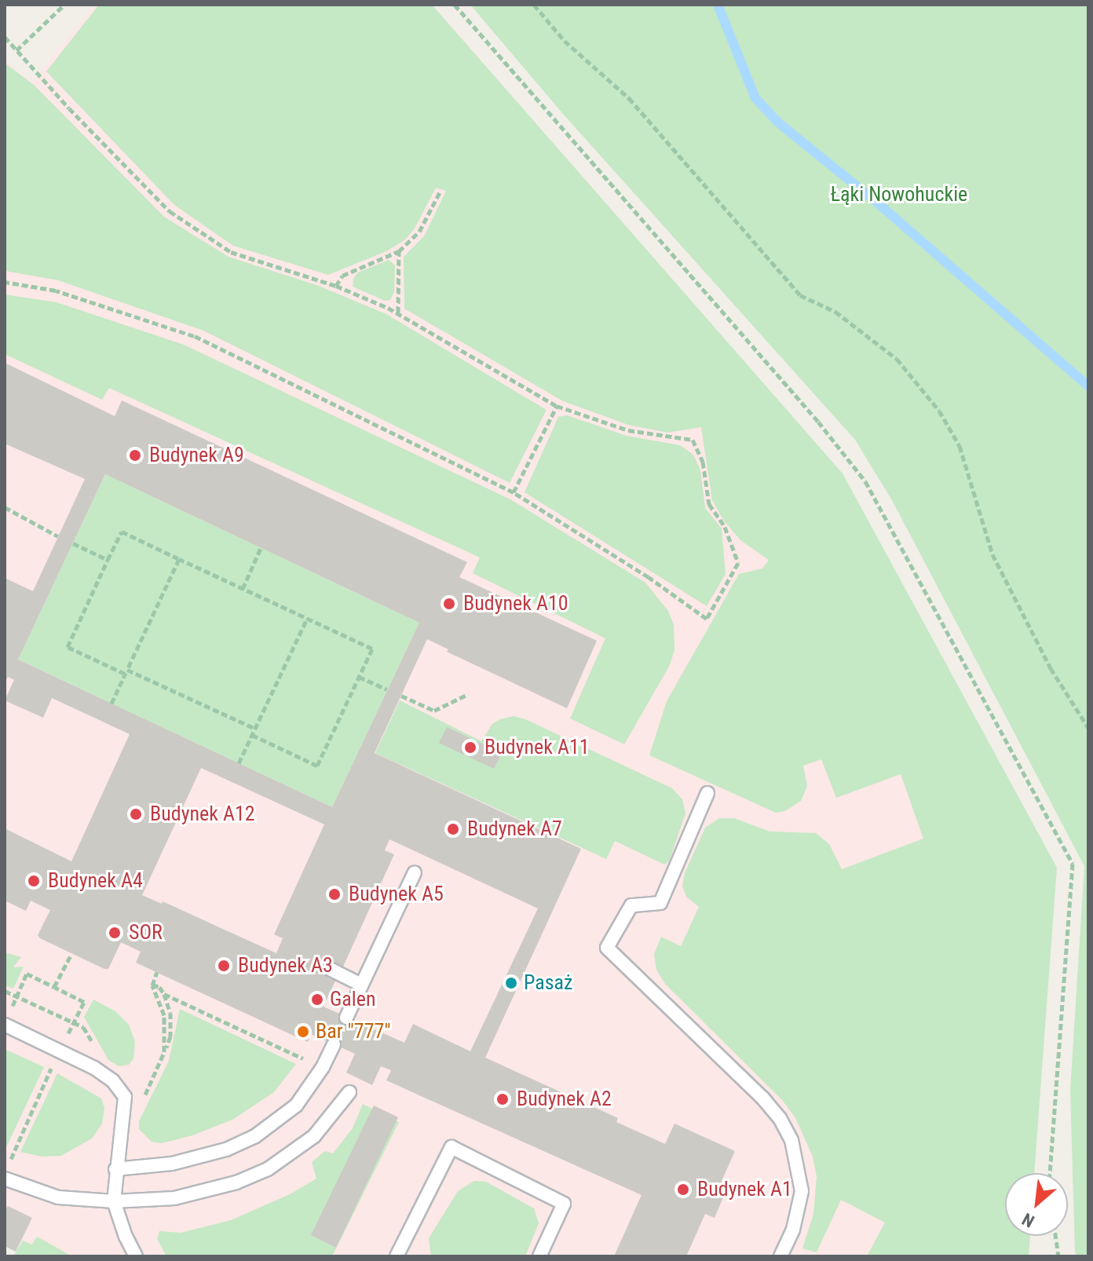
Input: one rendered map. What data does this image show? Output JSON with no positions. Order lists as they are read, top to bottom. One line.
{"parks":["Łąki Nowohuckie"],"places":["Budynek A9","Budynek A10","Budynek A11","Budynek A12","Budynek A7","Budynek A4","Budynek A5","SOR","Budynek A3","Pasaż","Galen","Bar \"777\"","Budynek A2","Budynek A1"],"north":"bottom left"}
